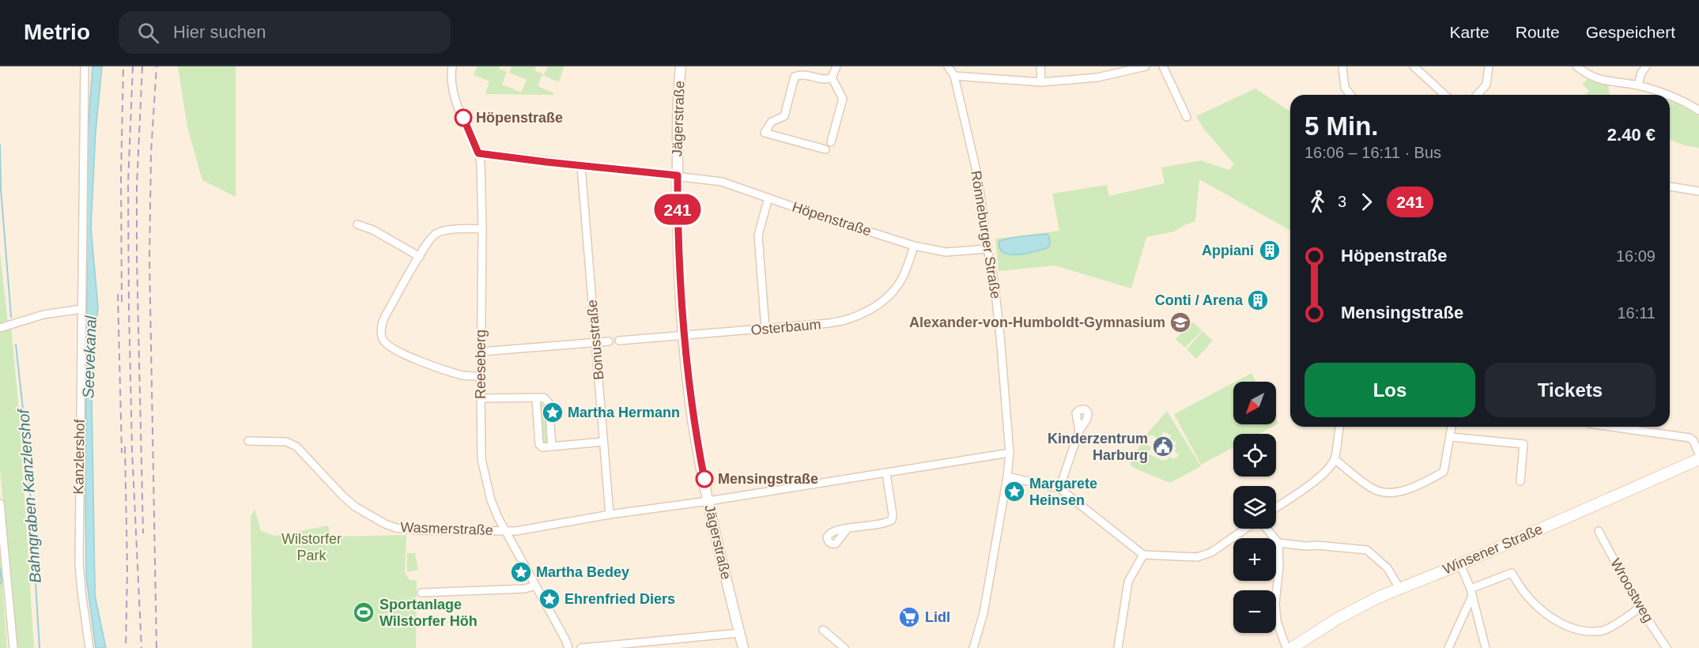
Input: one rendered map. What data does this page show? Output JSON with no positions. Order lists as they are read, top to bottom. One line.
{"streets":{"main road":["Winsener Straße"],"street":["Jägerstraße","Höpenstraße","Rönneburger Straße","Osterbaum","Bonusstraße","Reeseberg","Kanzlershof","Wasmerstraße","Wroostweg"]},"crossings":[["Jägerstraße","Höpenstraße"],["Jägerstraße","Osterbaum"],["Höpenstraße","Rönneburger Straße"],["Höpenstraße","Osterbaum"],["Höpenstraße","Bonusstraße"],["Höpenstraße","Reeseberg"],["Reeseberg","Wasmerstraße"]],"water":["Seevekanal","Bahngraben Kanzlershof"],"parks":["Wilstorfer Park"],"places":{"other":["Höpenstraße","Mensingstraße"],"building":["Appiani","Conti / Arena"],"school or university":["Alexander-von-Humboldt-Gymnasium"],"place":["Martha Hermann","Margarete Heinsen","Martha Bedey","Ehrenfried Diers"],"public building":["Kinderzentrum Harburg"],"sports":["Sportanlage Wilstorfer Höh"],"supermarket":["Lidl"]},"lines":["bus line 241"],"north":"bottom left","page":{"header":"Metrio","search":"Hier suchen","nav":["Karte","Route","Gespeichert"],"on_map":"241","heading":["5 Min.","16:06 – 16:11 · Bus","2.40 €"],"legs":["3","241"],"list":[{"name":"Höpenstraße","value":"16:09"},{"name":"Mensingstraße","value":"16:11"}],"buttons":["Los","Tickets"],"map_buttons":["+","−"]}}
